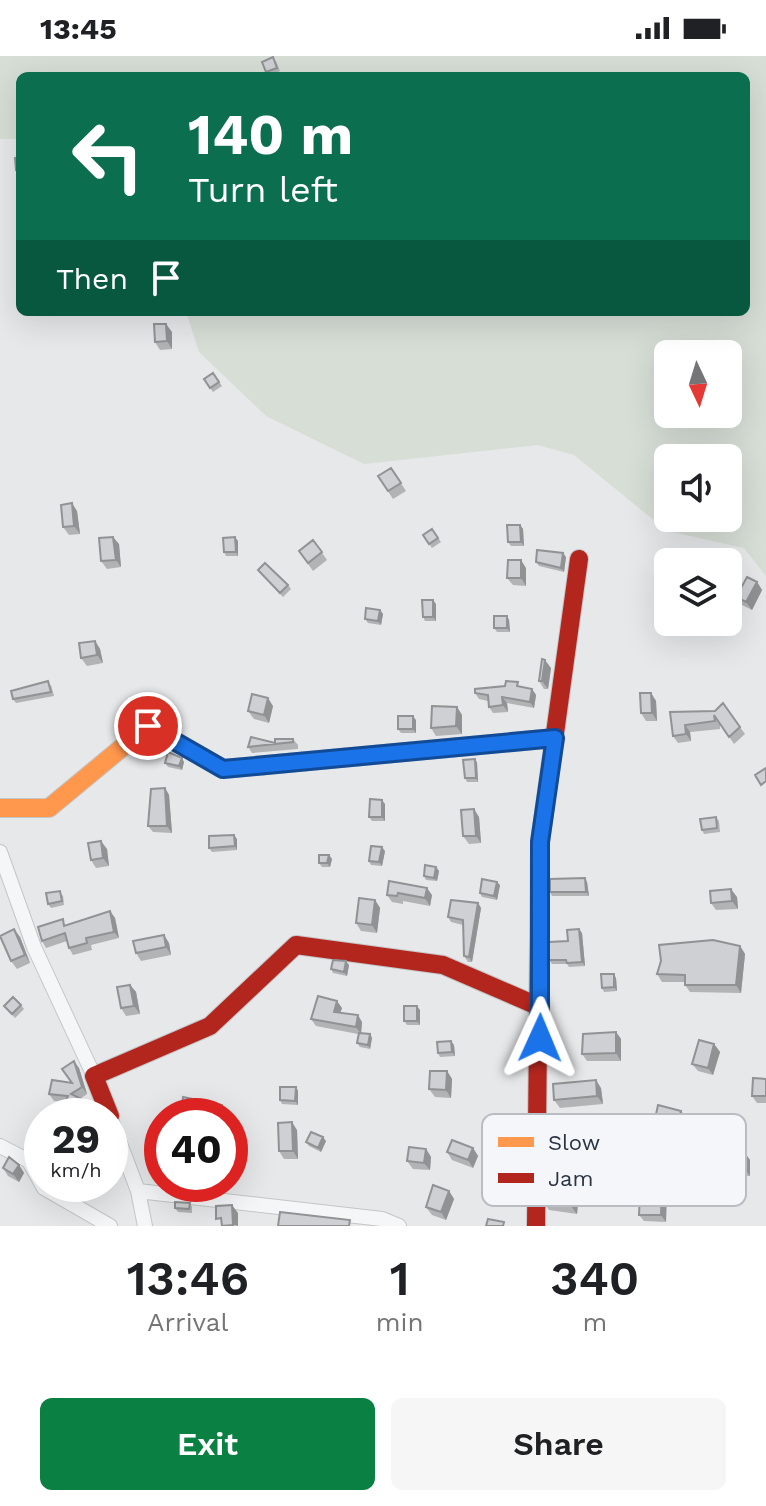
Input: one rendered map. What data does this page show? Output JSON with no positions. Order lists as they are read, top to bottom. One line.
{"legend":["Slow","Jam"],"north":"bottom","page":{"status":"13:45","turn":["140 m","Turn left"],"then":"Then","speed":"29 km/h","limit":"40","eta":["13:46","Arrival","1","min","340","m"],"buttons":["Exit","Share"]}}
